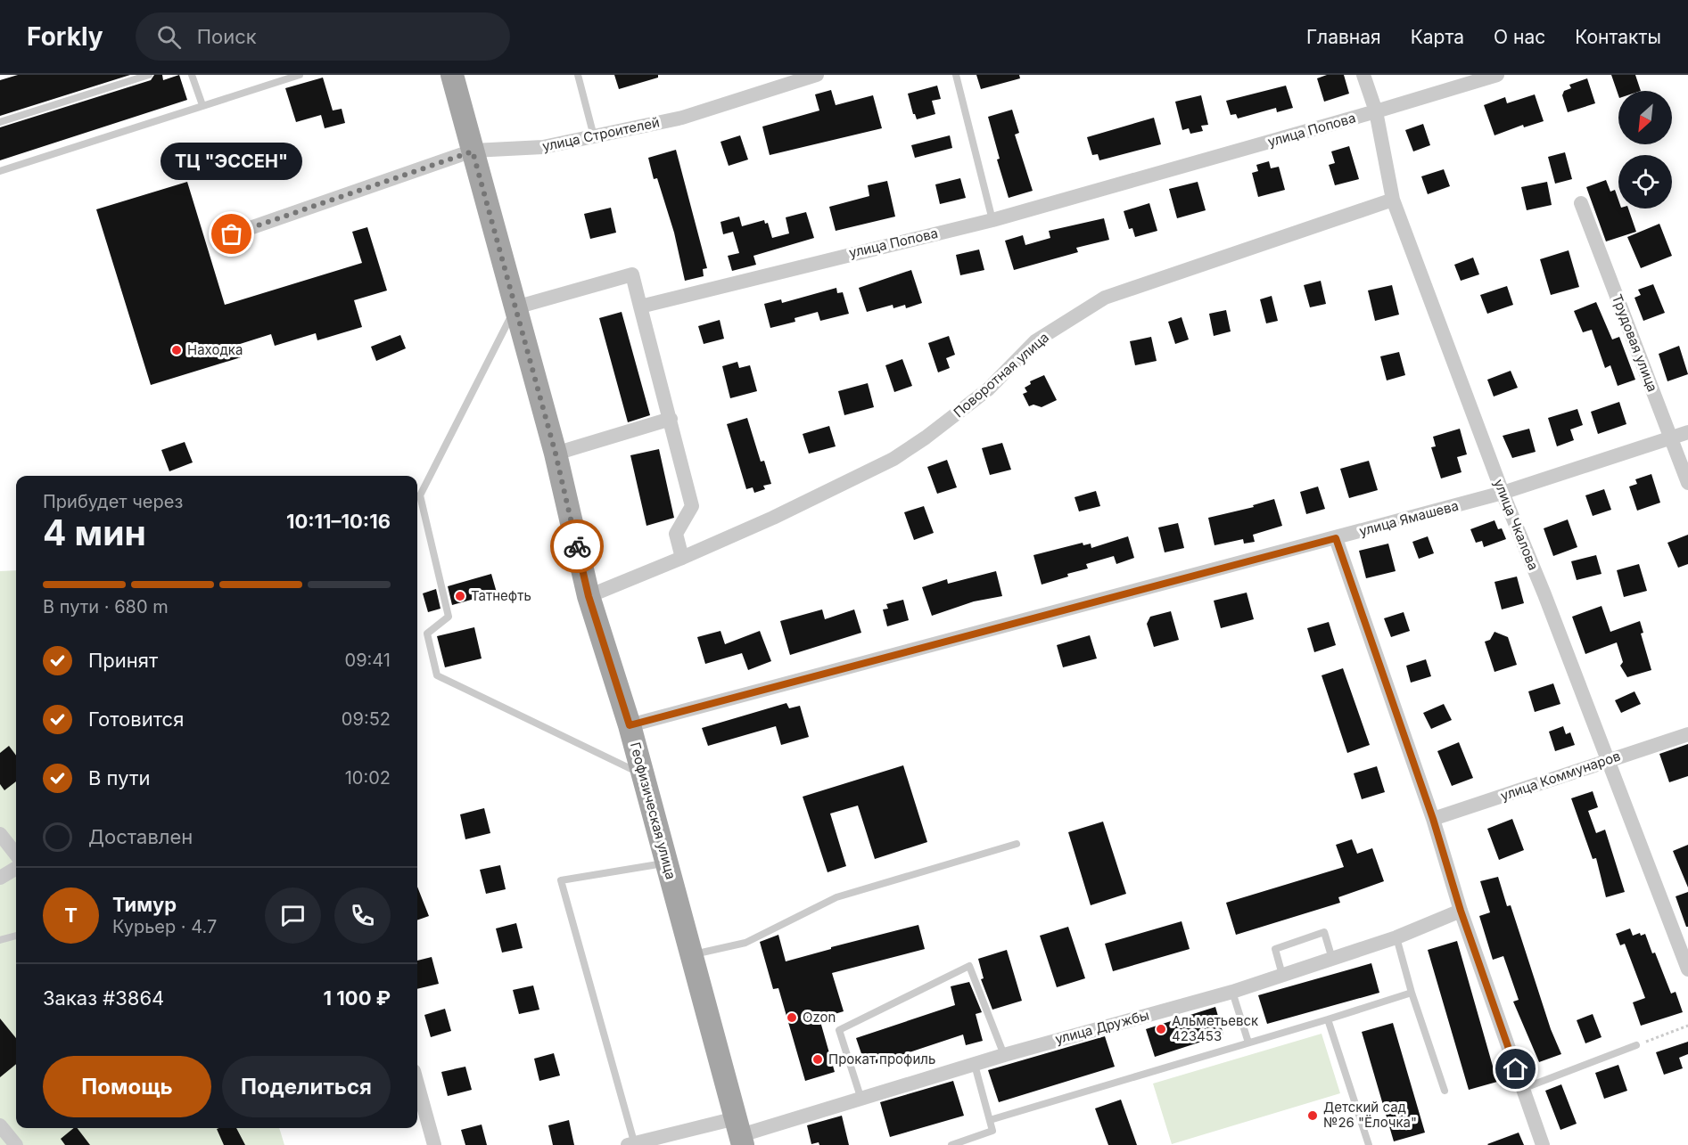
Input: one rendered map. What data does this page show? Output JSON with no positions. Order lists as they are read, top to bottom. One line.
{"streets":{"main road":["Геофизическая улица"],"street":["улица Попова","улица Строителей","Трудовая улица","Поворотная улица","улица Ямашева","улица Чкалова","улица Коммунаров","улица Дружбы"]},"crossings":[["улица Попова","улица Чкалова"],["улица Строителей","Геофизическая улица"],["Трудовая улица","улица Ямашева"],["Поворотная улица","улица Чкалова"],["улица Ямашева","улица Чкалова"],["улица Ямашева","Геофизическая улица"],["улица Чкалова","улица Коммунаров"],["Геофизическая улица","улица Дружбы"]],"places":["ТЦ \"ЭССЕН\"","Находка","Татнефть","Ozon","Альметьевск 423453","Прокат профиль","Детский сад №26 \"Ёлочка\""],"north":"bottom left","page":{"header":"Forkly","search":"Поиск","nav":["Главная","Карта","О нас","Контакты"],"bubble":"ТЦ \"ЭССЕН\"","heading":["4 мин","Прибудет через","10:11–10:16"],"panel":["Тимур","Курьер · 4.7","Заказ #3864","1 100 ₽"],"bar":"В пути · 680 m","list":[["Принят","09:41"],["Готовится","09:52"],["В пути","10:02"],"Доставлен"],"round":"Т","buttons":["Помощь","Поделиться"]}}
